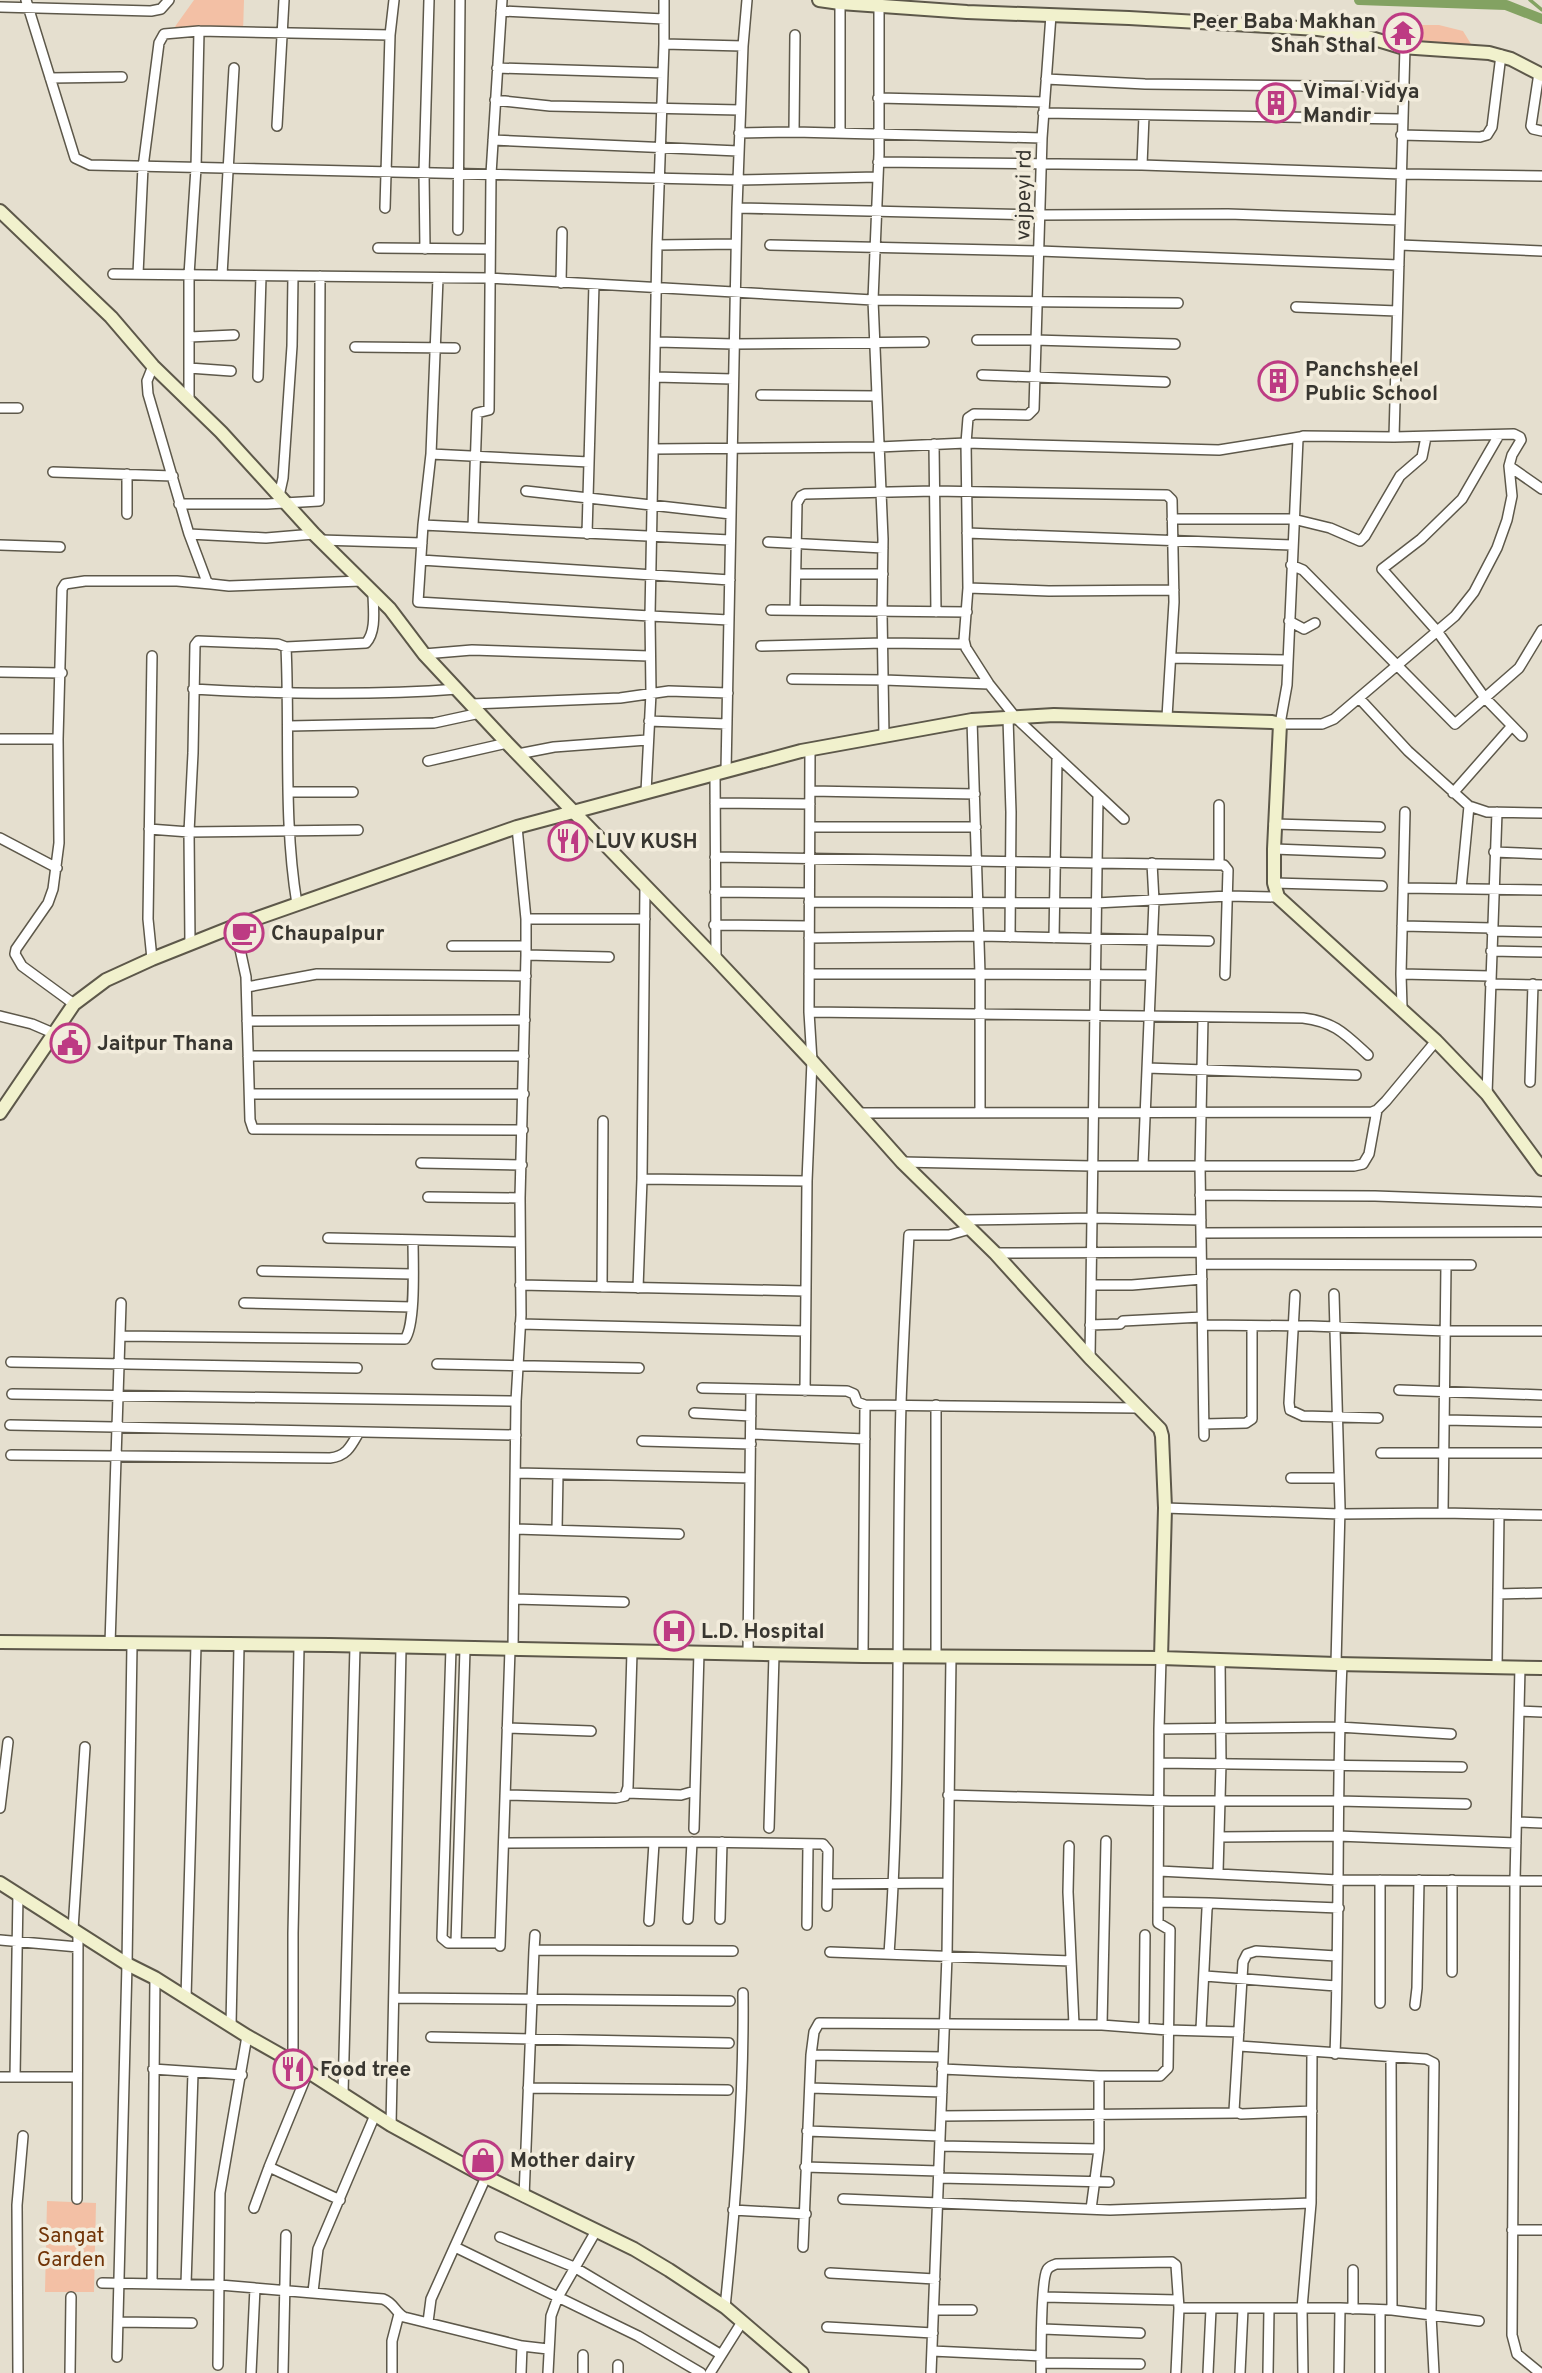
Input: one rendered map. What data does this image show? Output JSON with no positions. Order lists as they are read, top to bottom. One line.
{"streets":{"street":["vajpeyi rd"]},"parks":["Sangat Garden"],"places":{"temple":["Peer Baba Makhan Shah Sthal"],"building":["Vimal Vidya Mandir","Panchsheel Public School"],"restaurant":["LUV KUSH","Food tree"],"cafe":["Chaupalpur"],"public building":["Jaitpur Thana"],"hospital":["L.D. Hospital"],"shop":["Mother dairy"]}}
